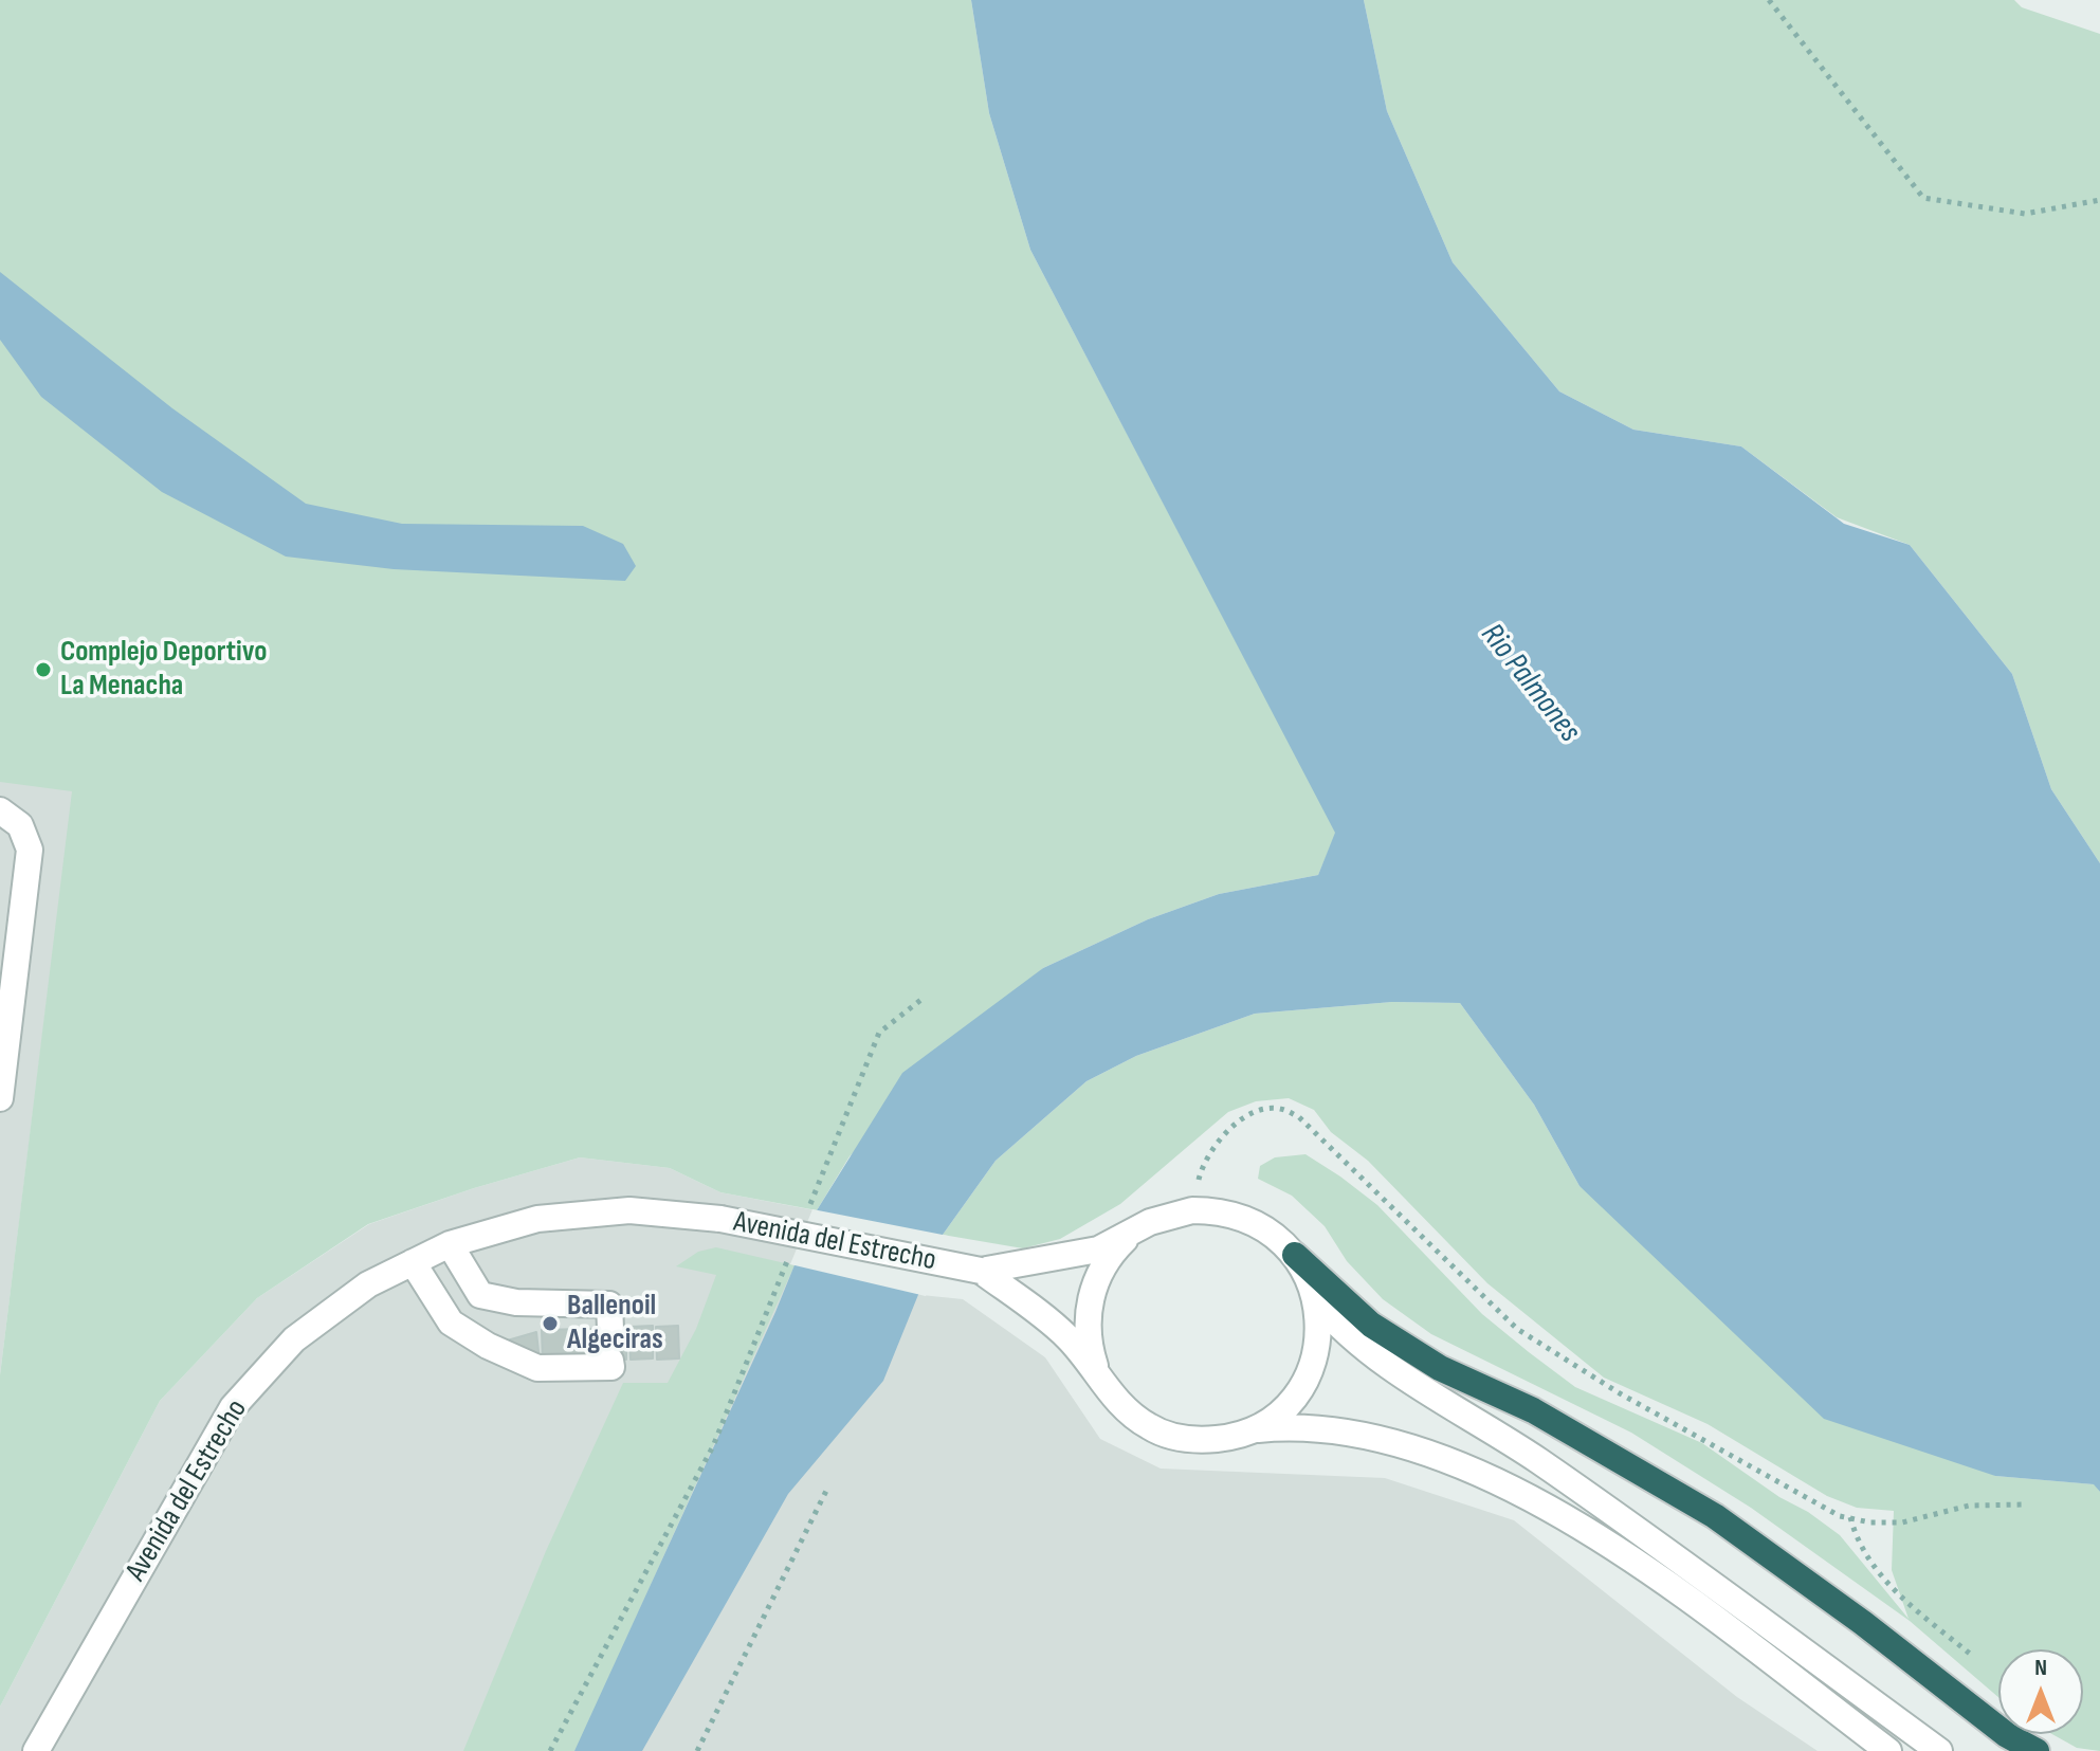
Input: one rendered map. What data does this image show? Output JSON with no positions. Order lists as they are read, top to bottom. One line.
{"streets":{"street":["Avenida del Estrecho"]},"water":["Rio Palmones"],"places":["Complejo Deportivo La Menacha","Ballenoil Algeciras"],"north":"top"}
